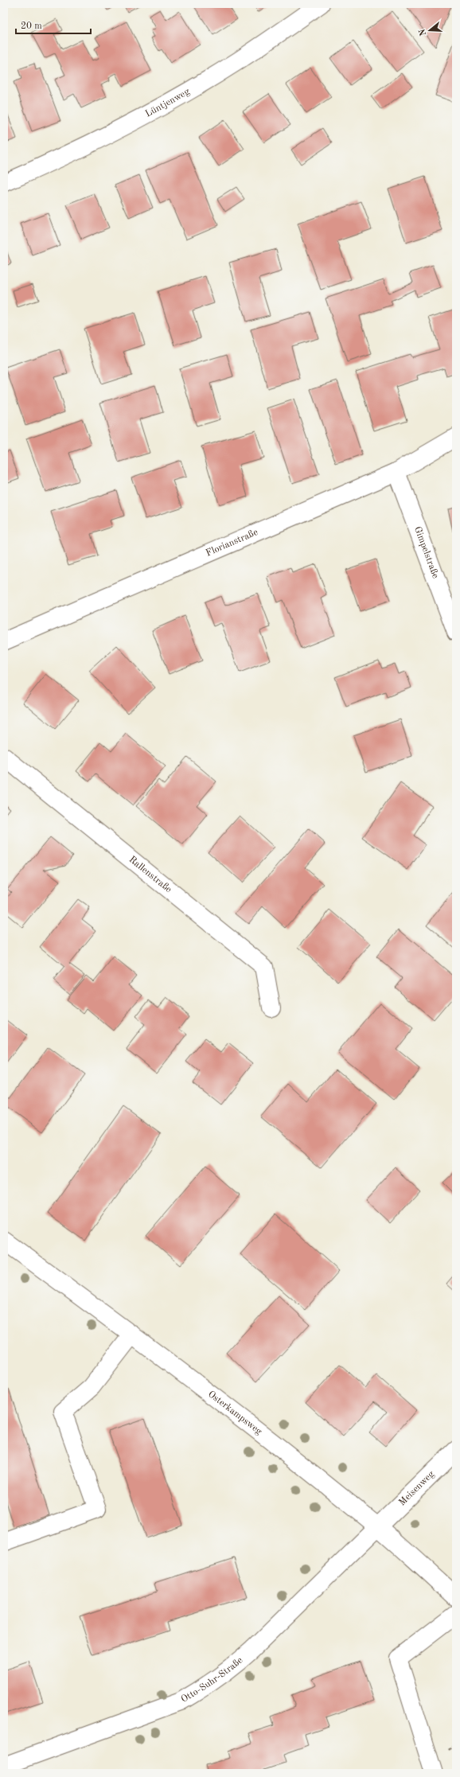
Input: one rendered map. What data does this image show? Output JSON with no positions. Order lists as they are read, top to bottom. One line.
{"streets":{"street":["Lüntjenweg","Florianstraße","Gimpelstraße","Rallenstraße","Osterkampsweg","Meisenweg","Otto-Suhr-Straße"]},"crossings":[["Florianstraße","Gimpelstraße"],["Osterkampsweg","Meisenweg"],["Osterkampsweg","Otto-Suhr-Straße"],["Meisenweg","Otto-Suhr-Straße"]],"scale_bar":"20 m","north":"left"}
